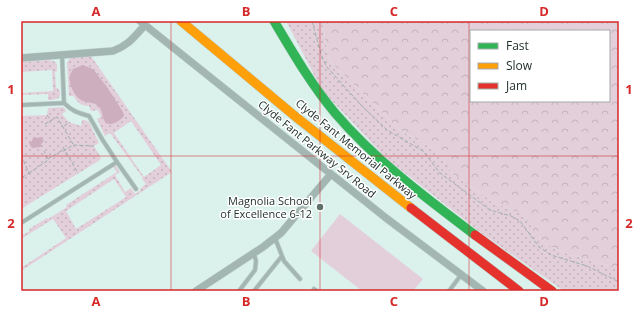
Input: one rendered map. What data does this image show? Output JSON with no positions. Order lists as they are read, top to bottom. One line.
{"streets":{"main road":["Clyde Fant Memorial Parkway"],"street":["Clyde Fant Parkway Srv Road"]},"places":["Magnolia School of Excellence 6-12"],"legend":["Fast","Slow","Jam"],"grid":{"columns":["A","B","C","D"],"rows":["1","2"]}}
